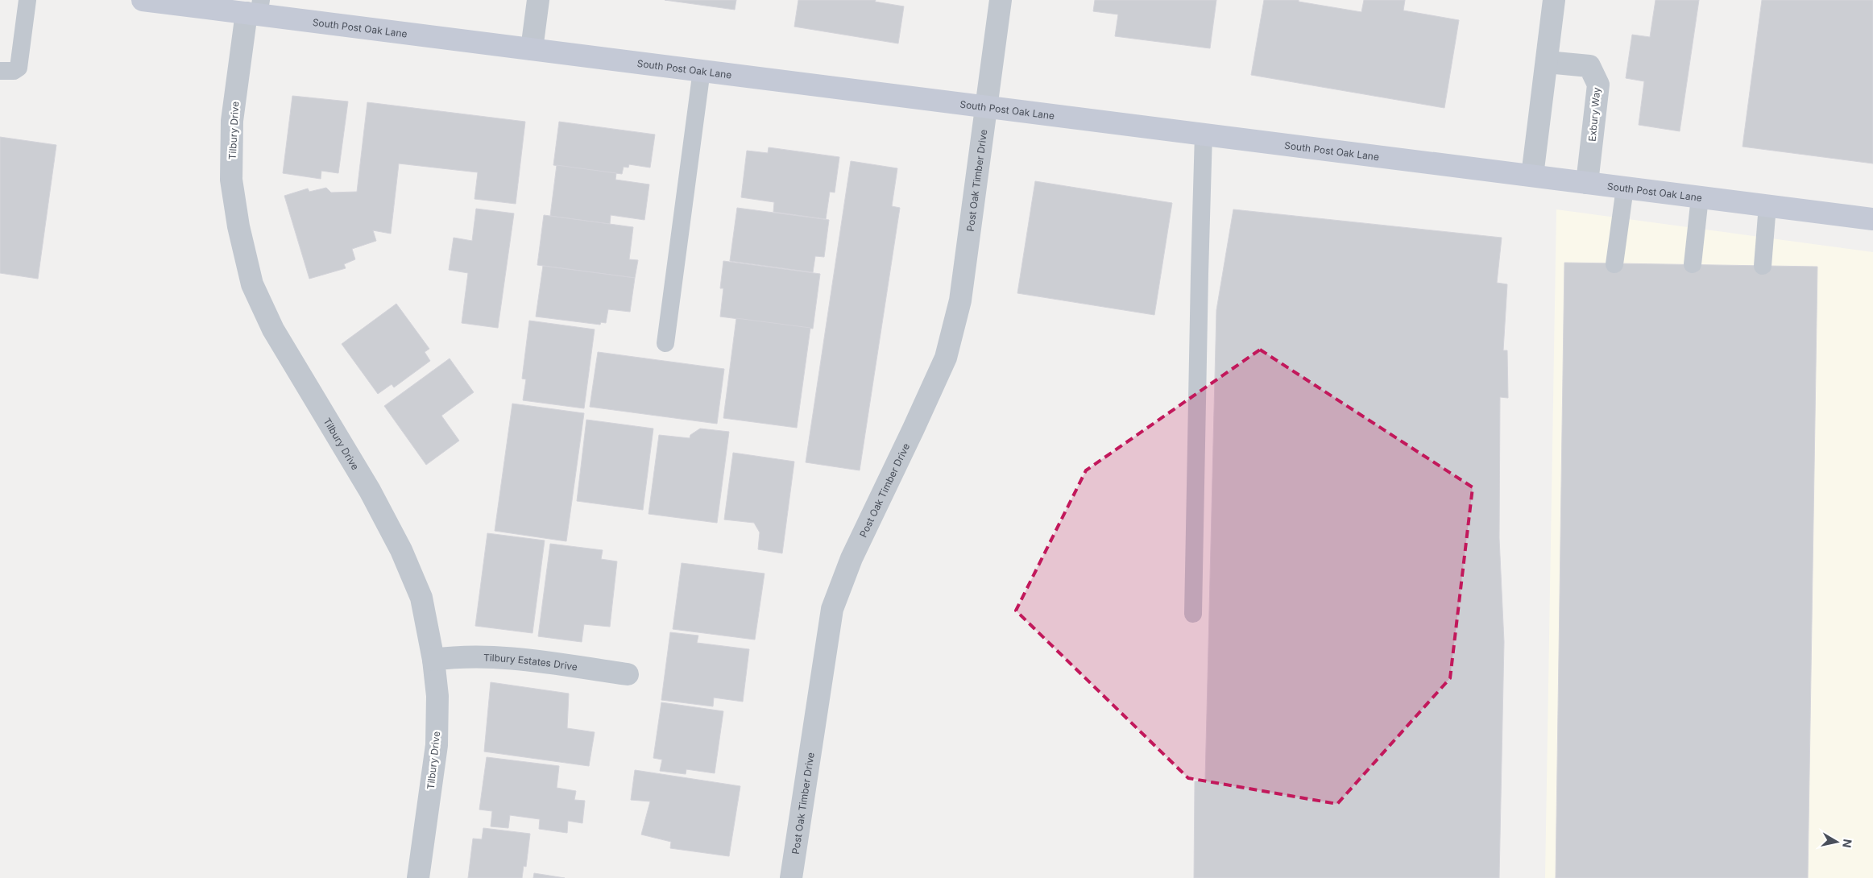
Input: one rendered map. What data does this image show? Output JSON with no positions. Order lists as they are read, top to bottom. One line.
{"streets":{"main road":["South Post Oak Lane"],"street":["Exbury Way","Tilbury Drive","Post Oak Timber Drive","Tilbury Estates Drive"]},"crossings":[["South Post Oak Lane","Exbury Way"],["South Post Oak Lane","Tilbury Drive"],["South Post Oak Lane","Post Oak Timber Drive"],["Tilbury Drive","Tilbury Estates Drive"]],"north":"right"}
